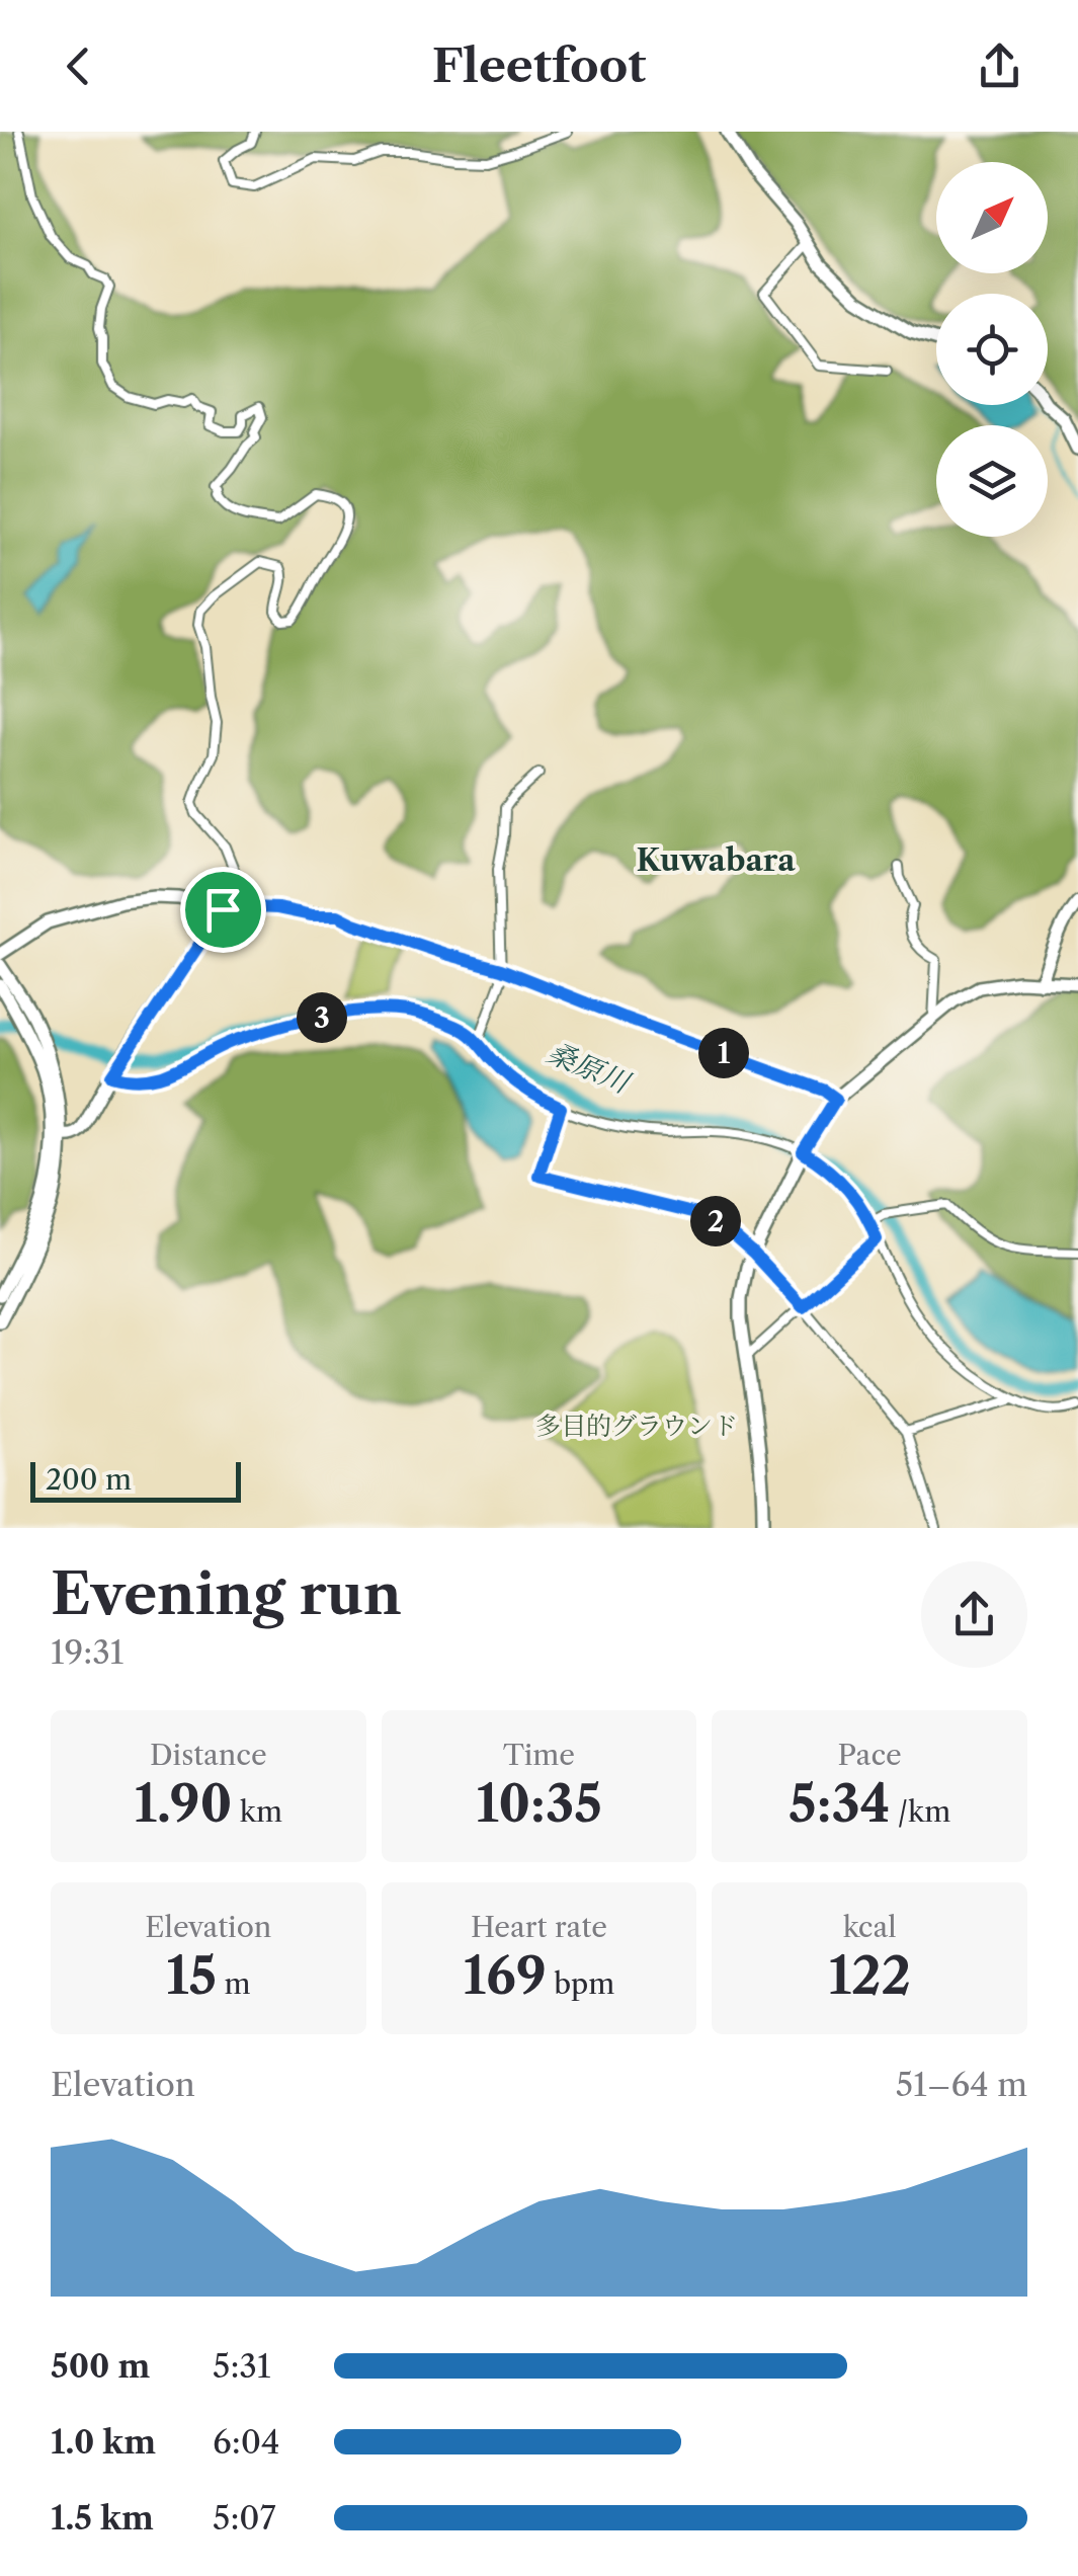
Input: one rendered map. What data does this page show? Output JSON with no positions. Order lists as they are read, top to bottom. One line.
{"districts":["Kuwabara"],"water":["桑原川"],"parks":["多目的グラウンド"],"scale_bar":"200 m","north":"top right","page":{"header":"Fleetfoot","pins":["3","1","2"],"scale":"200 m","heading":["Evening run","19:31"],"stats":[["Distance","1.90 km"],["Time","10:35"],["Pace","5:34 /km"],["Elevation","15 m"],["Heart rate","169 bpm"],["kcal","122"]],"chart":["Elevation","51–64 m"],"list":[{"name":"500 m","note":"5:31"},{"name":"1.0 km","note":"6:04"},{"name":"1.5 km","note":"5:07"}]}}
